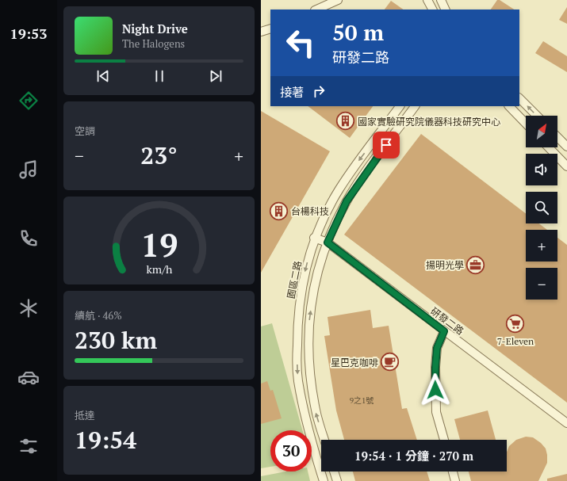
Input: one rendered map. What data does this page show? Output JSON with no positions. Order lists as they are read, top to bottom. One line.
{"streets":{"street":["園區二路","研發二路"]},"crossings":[["園區二路","研發二路"]],"places":{"building":["國家實驗研究院儀器科技研究中心","台楊科技"],"office":["揚明光學"],"supermarket":["7-Eleven"],"cafe":["星巴克咖啡"]},"house_numbers":["9之1號"],"north":"top right","page":{"tabs":"19:53","turn":["50 m","研發二路"],"song":["Night Drive","The Halogens"],"then":"接著","tile":["空調",["續航 · 46%","230 km"],["抵達","19:54"]],"map_buttons":["+","−"],"heat":["−","23°","+"],"limit":"30","trip":"19:54 · 1 分鐘 · 270 m","gauge":["19","km/h"]}}
